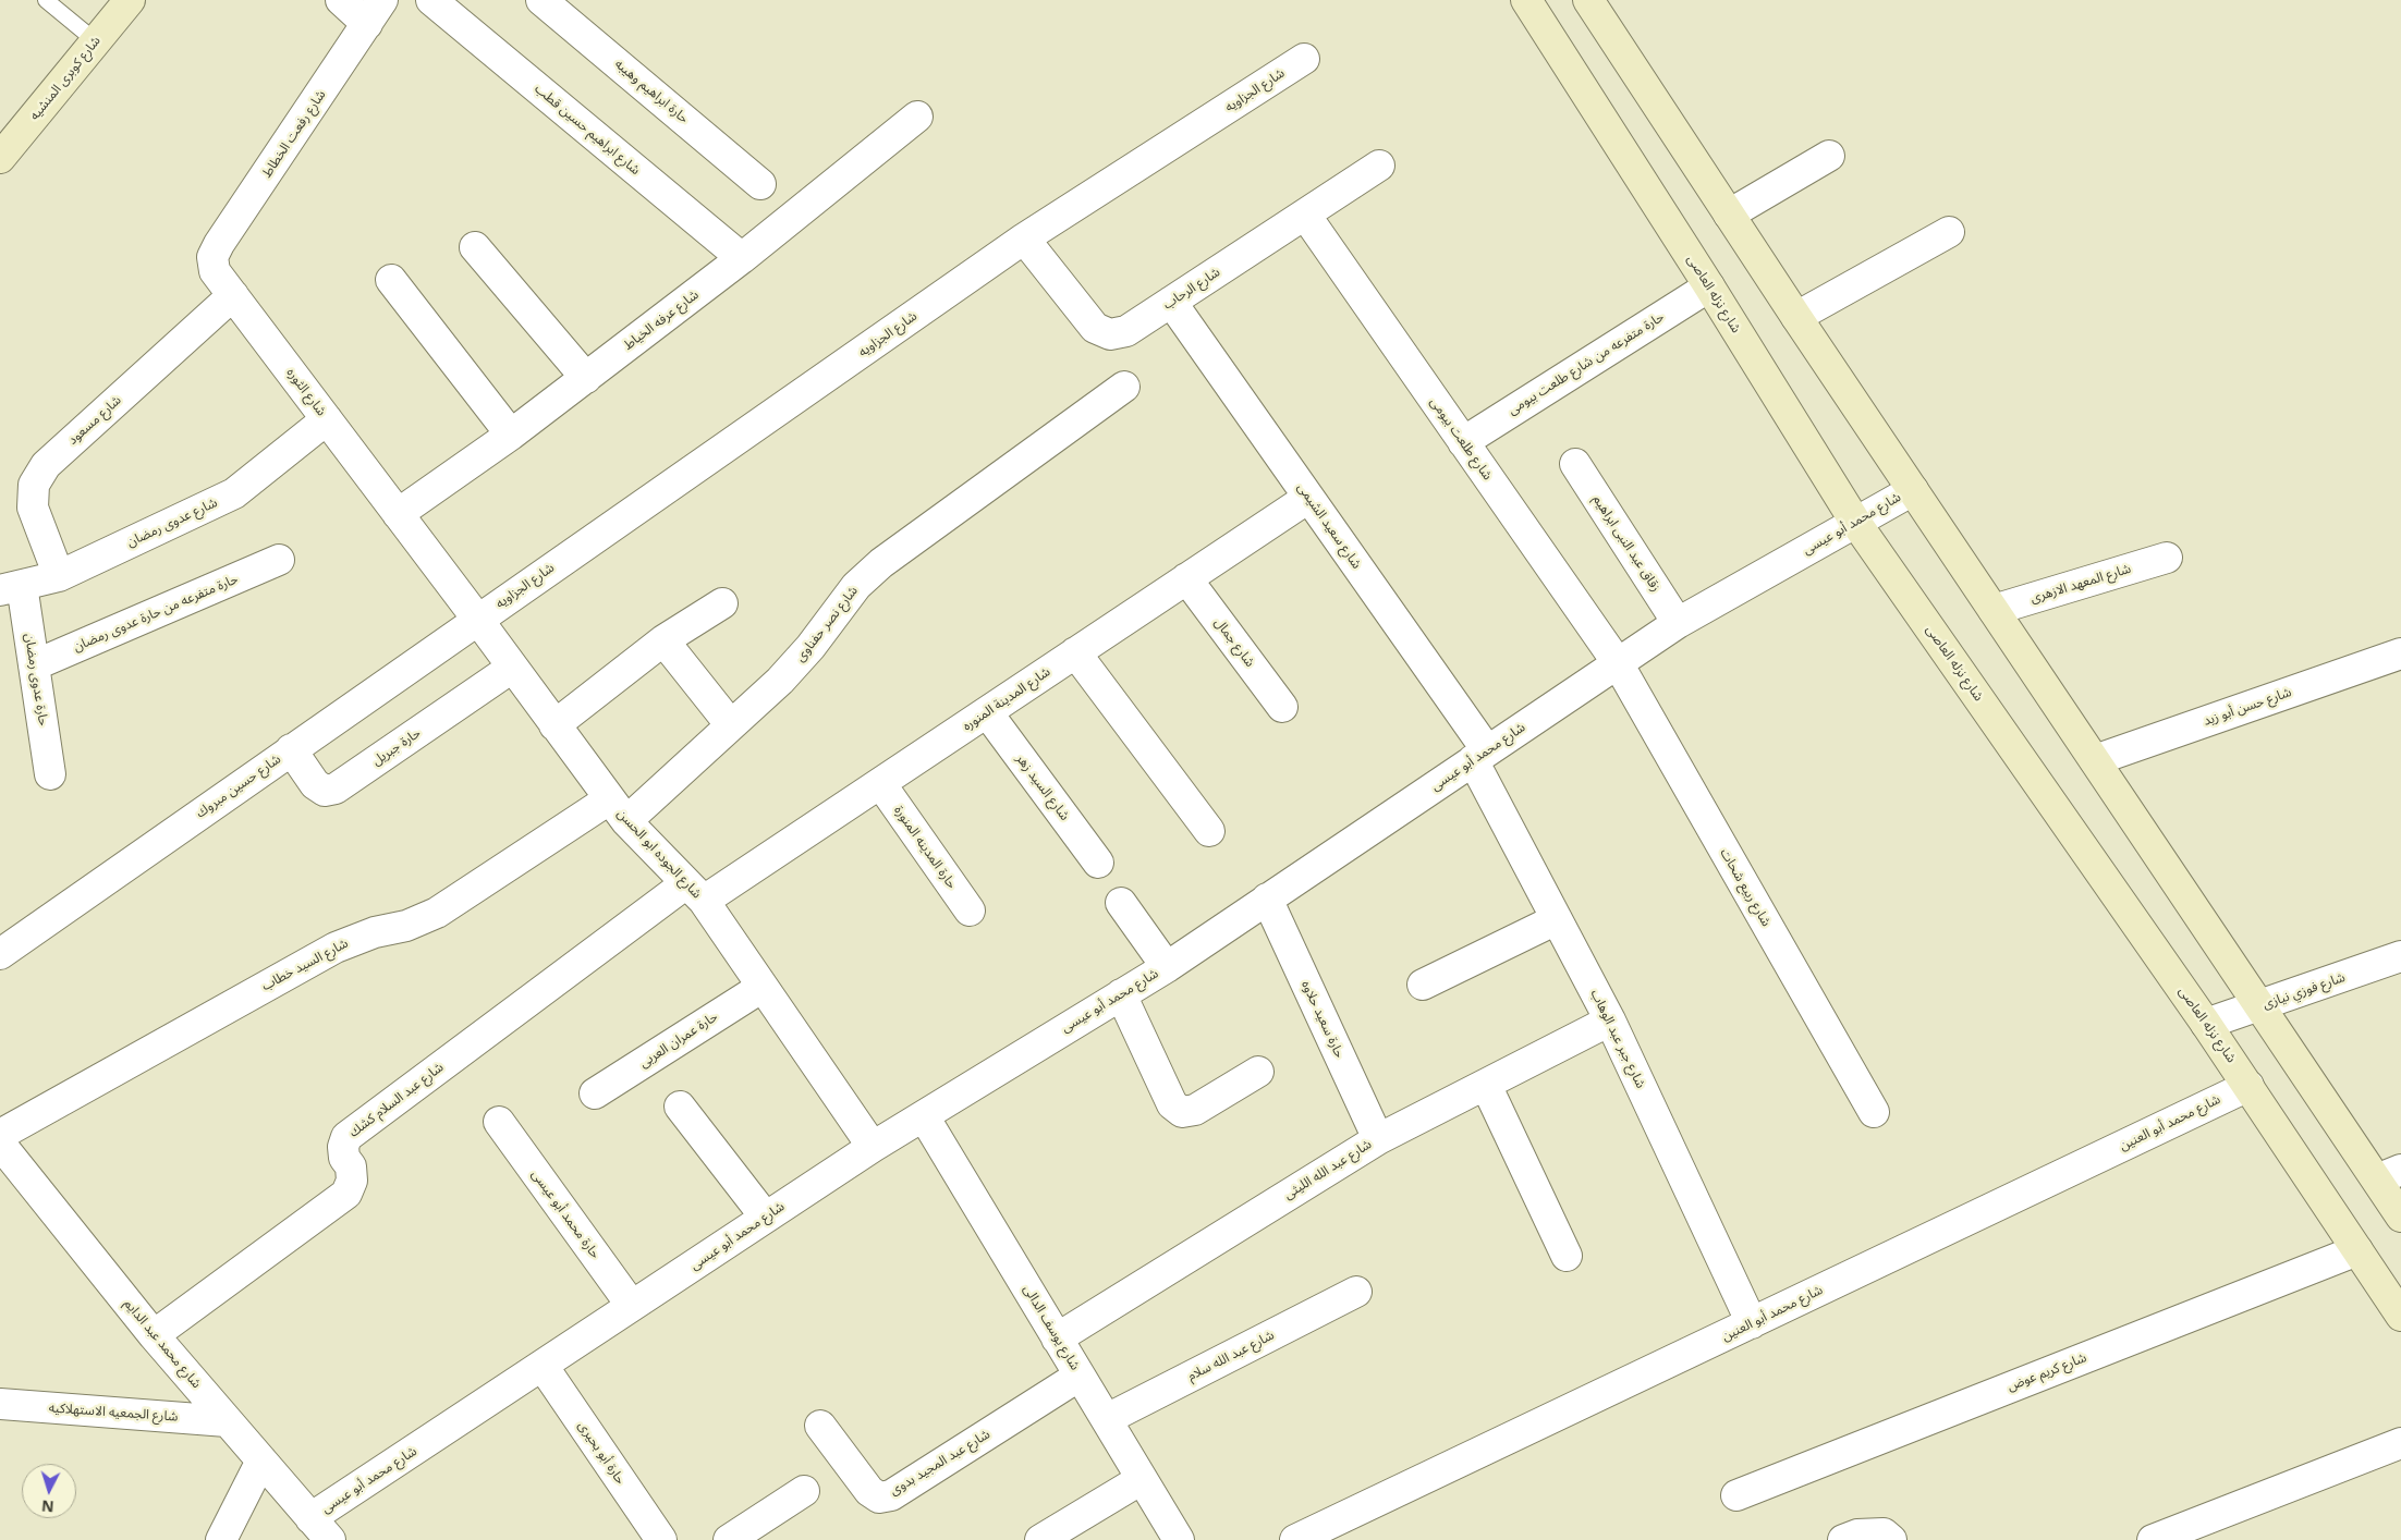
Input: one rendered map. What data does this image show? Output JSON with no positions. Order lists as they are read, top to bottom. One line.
{"streets":{"street":["شارع كوبرى المنشيه","شارع الجزاويه","حارة ابراهيم وهيبه","شارع ابراهيم حسين قطب","شارع رفعت الخطاط","شارع الرحاب","شارع نزله العاصى","شارع عرفه الخياط","حارة متفرعه من شارع طلعت بيومى","شارع الثوره","شارع مسعود","شارع طلعت بيومى","شارع عدوى رمضان","شارع محمد أبو عيسى","شارع سعيد الشيمى","زقاق عبد النبى ابراهيم","شارع المعهد الازهرى","حارة متفرعه من حارة عدوى رمضان","شارع نصر حفناوى","شارع جمال","حارة عدوى رمضان","شارع المدينة المنوره","شارع حسن أبو زيد","حارة جبريل","شارع حسين مبروك","شارع السيد زهر","حارة المدينه المنورة","شارع الجوده ابو الحسن","شارع ربيع شحات","شارع السيد خطاب","شارع فوزي نيازى","حارة سعيد حلاوه","شارع جبر عبد الوهاب","حارة عمران العربى","شارع عبد السلام كشك","شارع محمد أبو العنين","شارع عبد الله الليثى","حارة محمد أبو عيسى","شارع يوسف الدالى","شارع محمد عبد الدايم","شارع عبد الله سلام","شارع كريم عوض","شارع الجمعيه الاستهلاكيه","حارة أبو بحيرى","شارع عبد المجيد بدوى"]},"crossings":[["شارع الجزاويه","شارع الرحاب"],["شارع الجزاويه","شارع حسين مبروك"],["شارع الجزاويه","شارع الجوده ابو الحسن"],["شارع ابراهيم حسين قطب","شارع عرفه الخياط"],["شارع رفعت الخطاط","شارع الثوره"],["شارع الرحاب","شارع طلعت بيومى"],["شارع الرحاب","شارع سعيد الشيمى"],["شارع نزله العاصى","حارة متفرعه من شارع طلعت بيومى"],["شارع نزله العاصى","شارع محمد أبو عيسى"],["شارع نزله العاصى","شارع فوزي نيازى"],["شارع نزله العاصى","شارع محمد أبو العنين"],["شارع نزله العاصى","شارع كريم عوض"],["شارع عرفه الخياط","شارع الثوره"],["شارع عرفه الخياط","شارع الجوده ابو الحسن"],["حارة متفرعه من شارع طلعت بيومى","شارع طلعت بيومى"],["شارع الثوره","شارع مسعود"],["شارع الثوره","شارع عدوى رمضان"],["شارع الثوره","شارع الجوده ابو الحسن"],["شارع مسعود","شارع عدوى رمضان"],["شارع طلعت بيومى","شارع محمد أبو عيسى"],["شارع طلعت بيومى","شارع ربيع شحات"],["شارع عدوى رمضان","حارة عدوى رمضان"],["شارع محمد أبو عيسى","شارع سعيد الشيمى"],["شارع محمد أبو عيسى","زقاق عبد النبى ابراهيم"],["شارع محمد أبو عيسى","شارع الجوده ابو الحسن"],["شارع محمد أبو عيسى","شارع ربيع شحات"],["شارع محمد أبو عيسى","حارة سعيد حلاوه"],["شارع محمد أبو عيسى","شارع جبر عبد الوهاب"],["شارع محمد أبو عيسى","حارة محمد أبو عيسى"],["شارع محمد أبو عيسى","شارع يوسف الدالى"],["شارع محمد أبو عيسى","شارع محمد عبد الدايم"],["شارع محمد أبو عيسى","حارة أبو بحيرى"],["شارع سعيد الشيمى","شارع المدينة المنوره"],["شارع سعيد الشيمى","شارع جبر عبد الوهاب"],["حارة متفرعه من حارة عدوى رمضان","حارة عدوى رمضان"],["شارع نصر حفناوى","شارع الجوده ابو الحسن"],["شارع نصر حفناوى","شارع السيد خطاب"],["شارع جمال","شارع المدينة المنوره"],["شارع المدينة المنوره","شارع السيد زهر"],["شارع المدينة المنوره","حارة المدينه المنورة"],["شارع المدينة المنوره","شارع الجوده ابو الحسن"],["شارع المدينة المنوره","شارع عبد السلام كشك"],["حارة جبريل","شارع حسين مبروك"],["حارة جبريل","شارع الجوده ابو الحسن"],["شارع حسين مبروك","شارع الجوده ابو الحسن"],["شارع الجوده ابو الحسن","شارع السيد خطاب"],["شارع الجوده ابو الحسن","حارة عمران العربى"],["شارع الجوده ابو الحسن","شارع عبد السلام كشك"],["حارة سعيد حلاوه","شارع عبد الله الليثى"],["شارع جبر عبد الوهاب","شارع محمد أبو العنين"],["شارع جبر عبد الوهاب","شارع عبد الله الليثى"],["شارع عبد السلام كشك","شارع محمد عبد الدايم"],["شارع عبد الله الليثى","شارع يوسف الدالى"],["شارع يوسف الدالى","شارع عبد الله سلام"],["شارع يوسف الدالى","شارع عبد المجيد بدوى"],["شارع محمد عبد الدايم","شارع الجمعيه الاستهلاكيه"]],"north":"bottom"}
